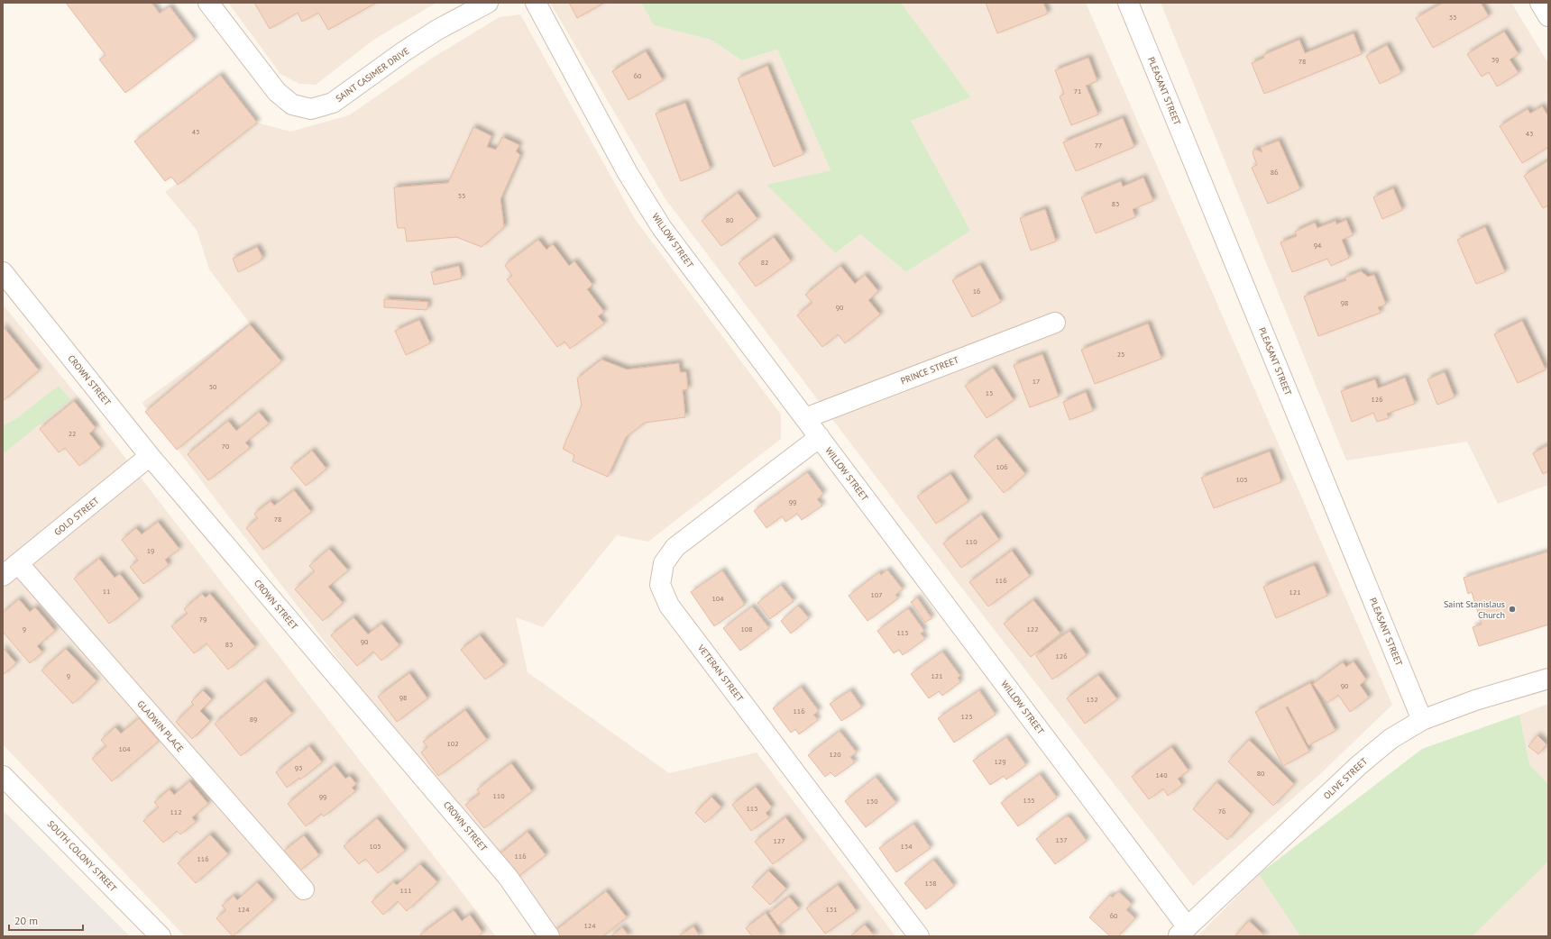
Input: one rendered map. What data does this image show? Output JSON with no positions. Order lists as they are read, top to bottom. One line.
{"streets":{"street":["SAINT CASIMER DRIVE","PLEASANT STREET","WILLOW STREET","PRINCE STREET","CROWN STREET","GOLD STREET","VETERAN STREET","GLADWIN PLACE","OLIVE STREET","SOUTH COLONY STREET"]},"crossings":[["PLEASANT STREET","OLIVE STREET"],["WILLOW STREET","PRINCE STREET"],["WILLOW STREET","VETERAN STREET"],["WILLOW STREET","OLIVE STREET"],["CROWN STREET","GOLD STREET"],["GOLD STREET","GLADWIN PLACE"]],"places":["Saint Stanislaus Church"],"house_numbers":["33","39","78","60","71","43","43","77","86","55","83","80","94","82","16","98","90","25","17","50","15","126","22","70","106","105","99","78","110","19","116","11","121","107","104","79","9","108","122","115","90","83","126","9","121","90","98","132","116","125","89","102","104","120","129","93","80","140","110","99","135","130","115","76","112","137","127","105","134","116","116","138","111","124","131","60","124"],"scale_bar":"20 m"}
